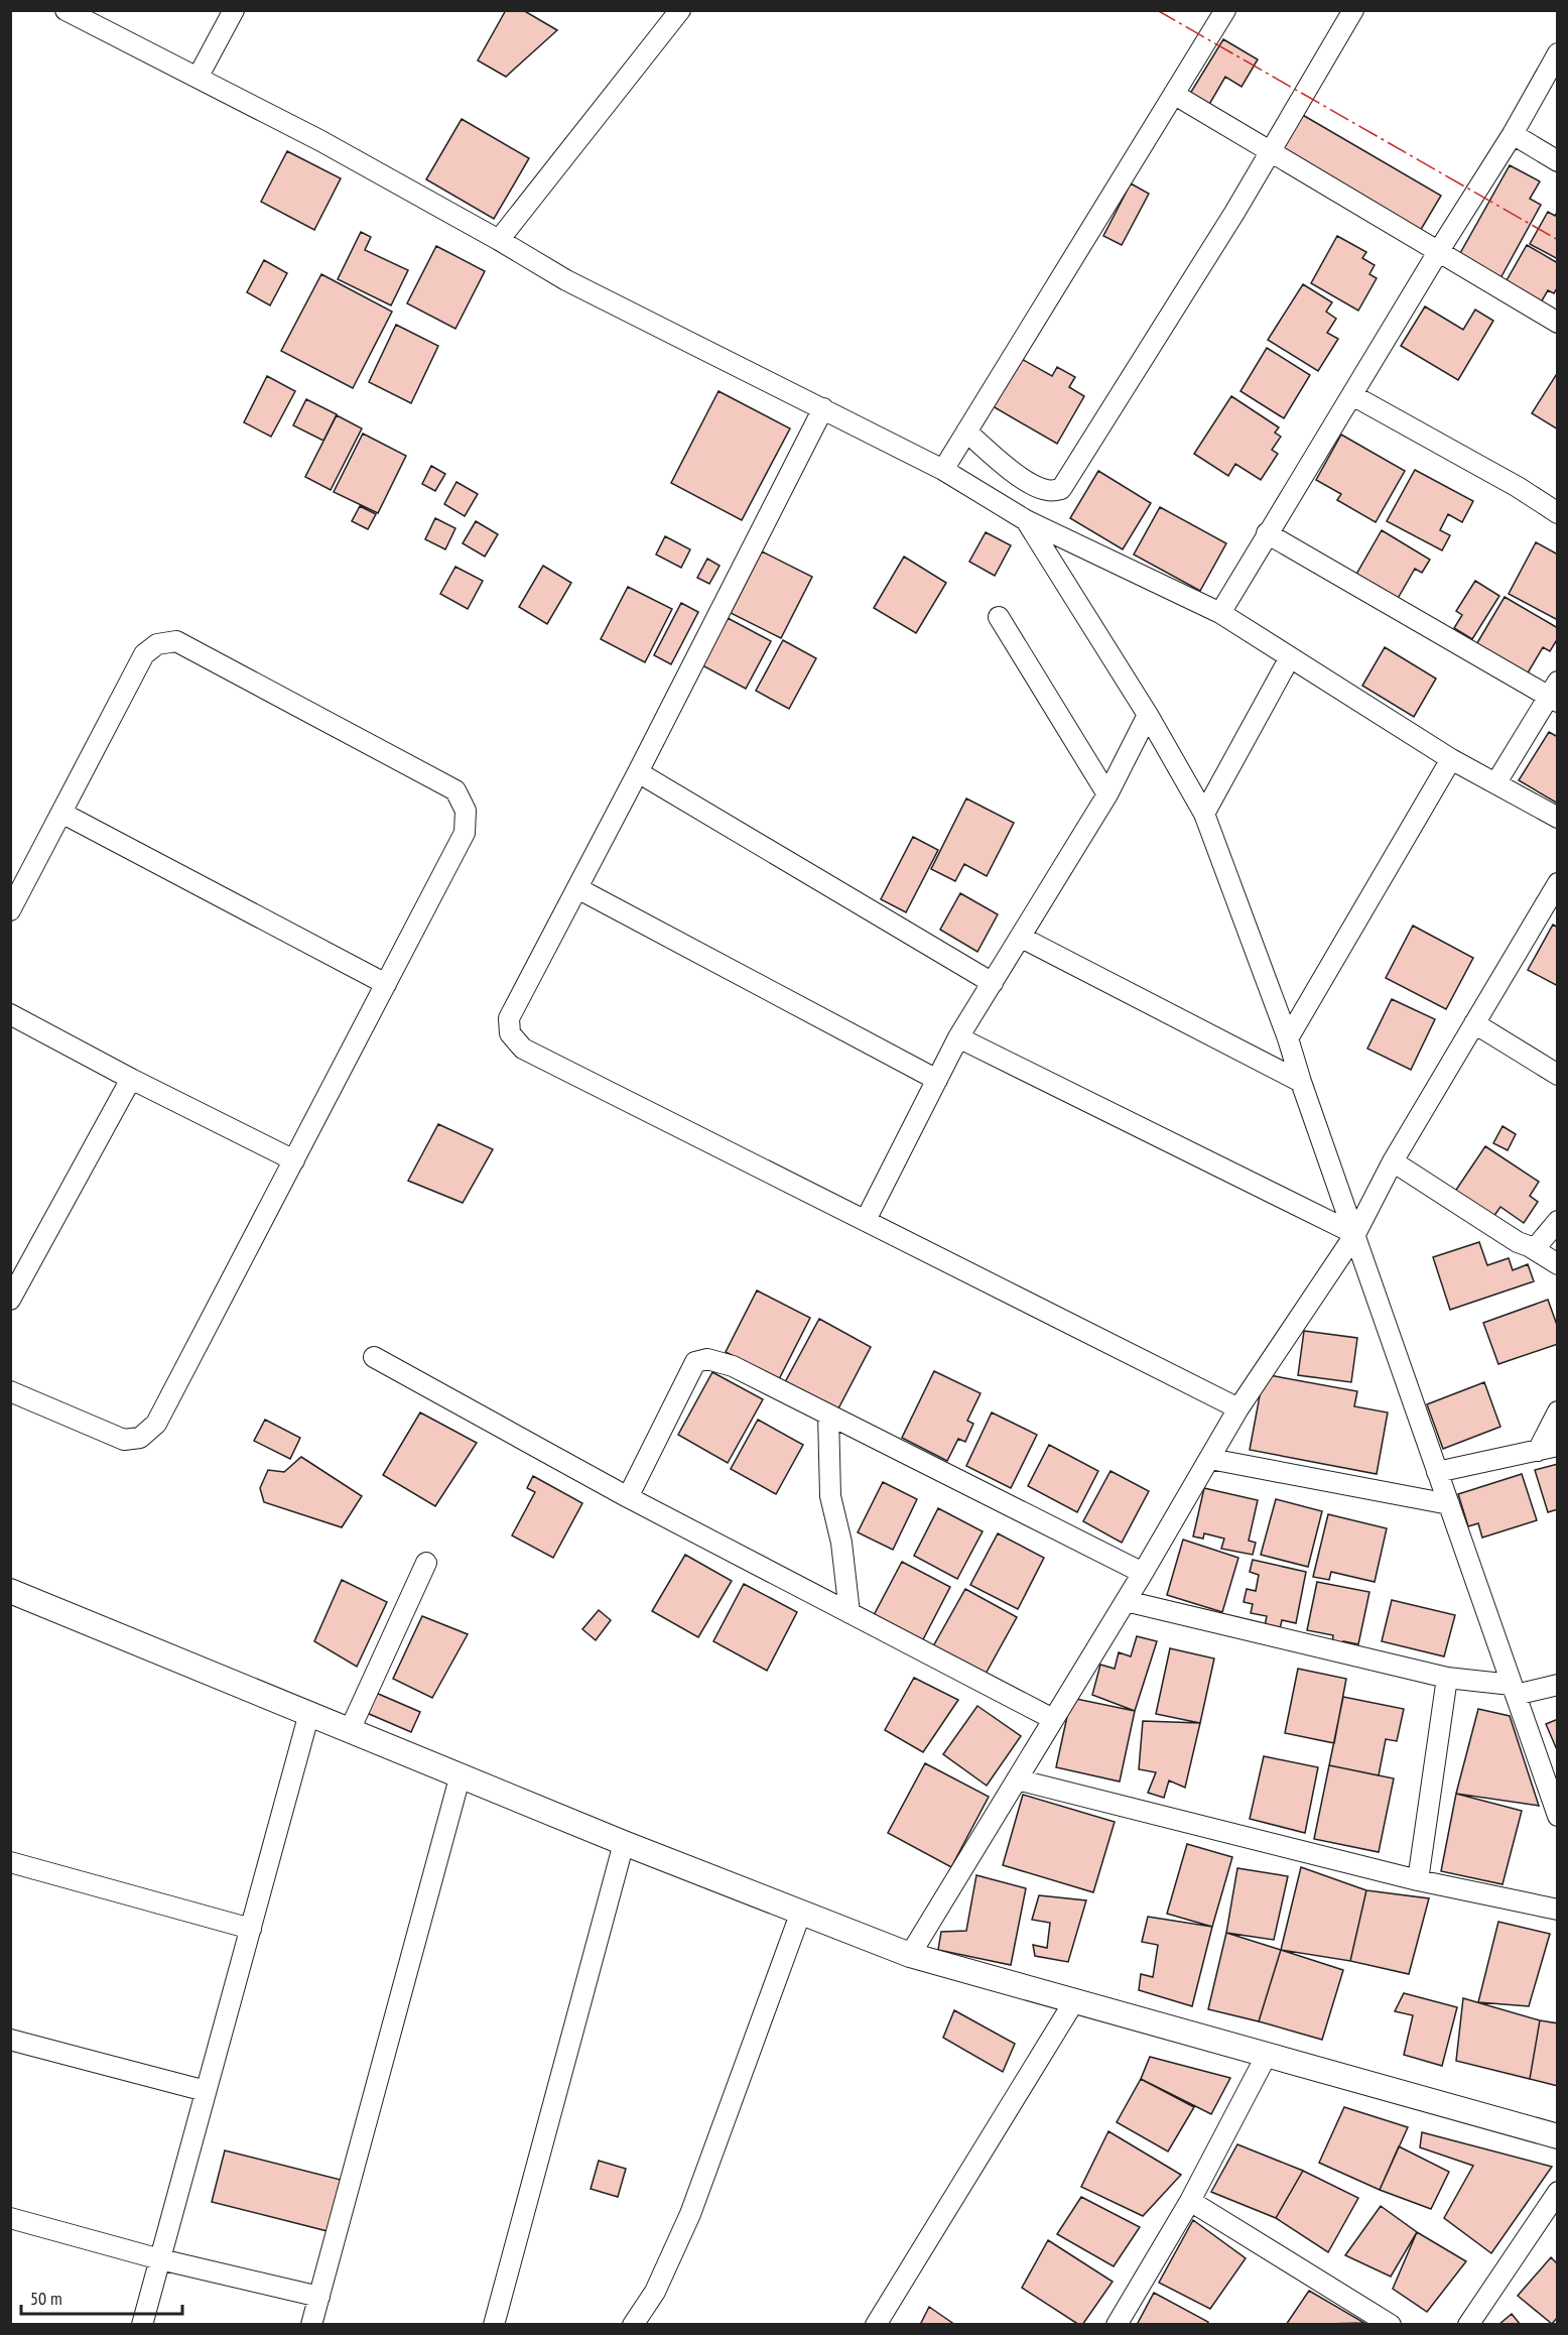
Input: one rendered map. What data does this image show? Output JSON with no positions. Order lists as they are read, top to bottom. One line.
{"scale_bar":"50 m"}
